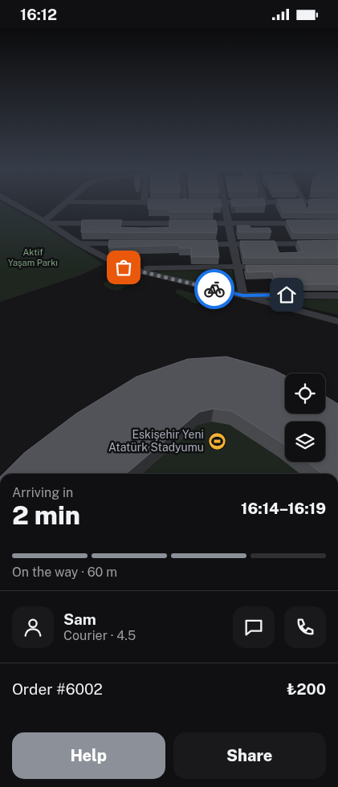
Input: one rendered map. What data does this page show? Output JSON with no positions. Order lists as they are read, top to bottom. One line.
{"parks":["Aktif Yaşam Parkı"],"places":{"sports":["Eskişehir Yeni Atatürk Stadyumu"]},"page":{"status":"16:12","heading":["2 min","Arriving in","16:14–16:19"],"panel":["Sam","Courier · 4.5","Order #6002","₺200"],"bar":"On the way · 60 m","buttons":["Help","Share"]}}
